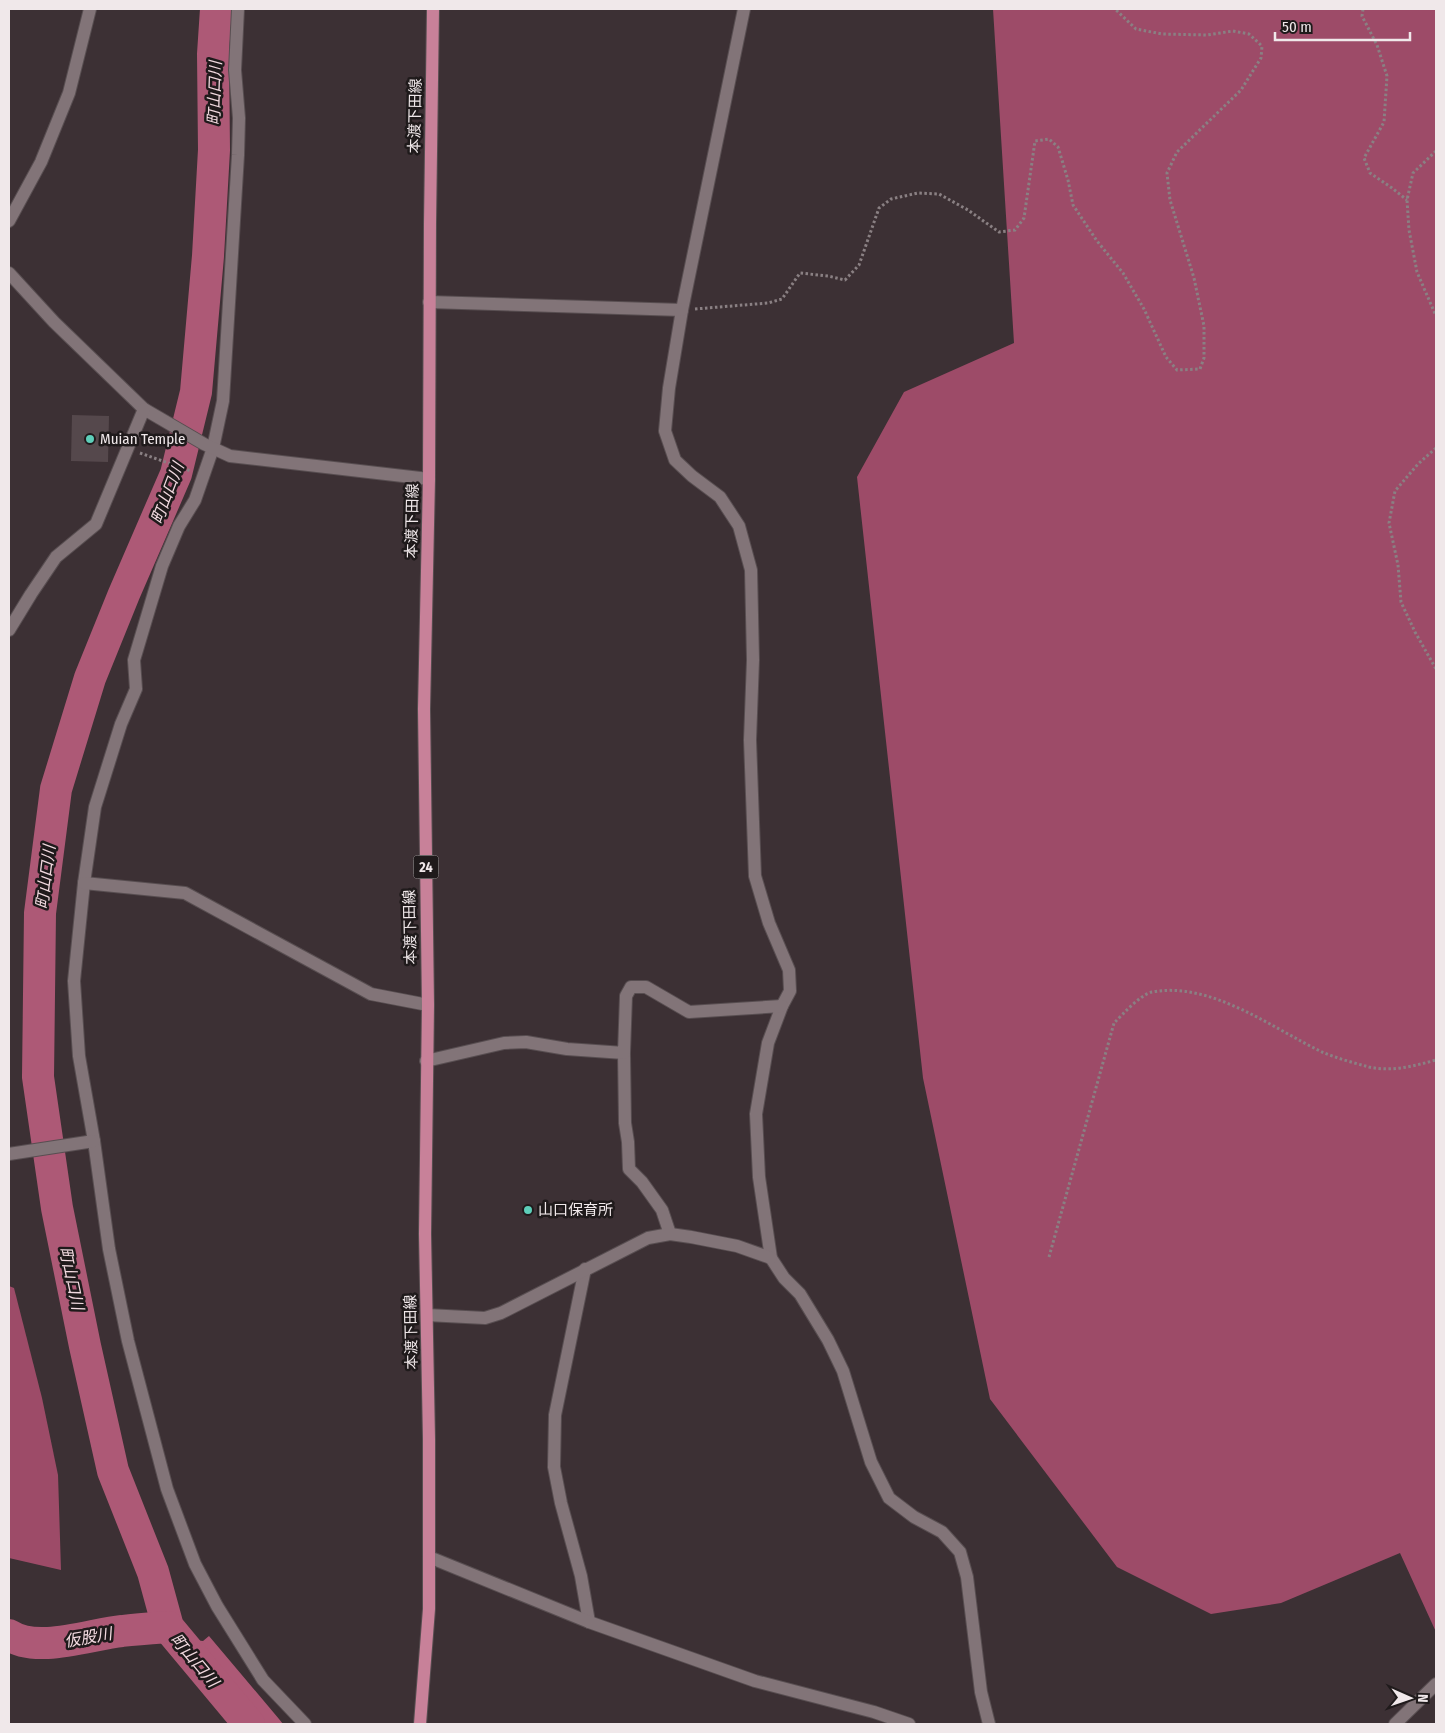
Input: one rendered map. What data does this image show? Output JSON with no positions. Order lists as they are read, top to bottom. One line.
{"streets":{"main road":["本渡下田線","24"]},"water":["町山口川","仮股川"],"places":["Muian Temple","山口保育所"],"scale_bar":"50 m","north":"right"}
